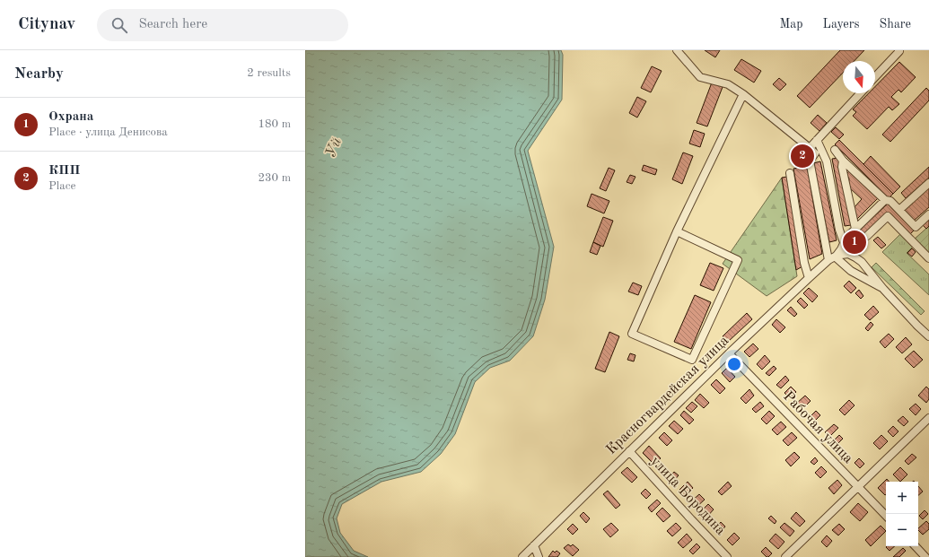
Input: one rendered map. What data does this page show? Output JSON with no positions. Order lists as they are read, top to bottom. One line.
{"streets":{"street":["Красногвардейская улица","Рабочая улица","улица Бородина"]},"crossings":[["Красногвардейская улица","Рабочая улица"],["Красногвардейская улица","улица Бородина"]],"water":["Уй"],"north":"bottom","page":{"header":"Citynav","search":"Search here","nav":["Map","Layers","Share"],"heading":["Nearby","2 results"],"list":[{"mark":"1","name":"Охрана","note":"Place · улица Денисова","value":"180 m"},{"mark":"2","name":"КПП","note":"Place","value":"230 m"}],"pins":["2","1"],"map_buttons":["+","−"]}}
